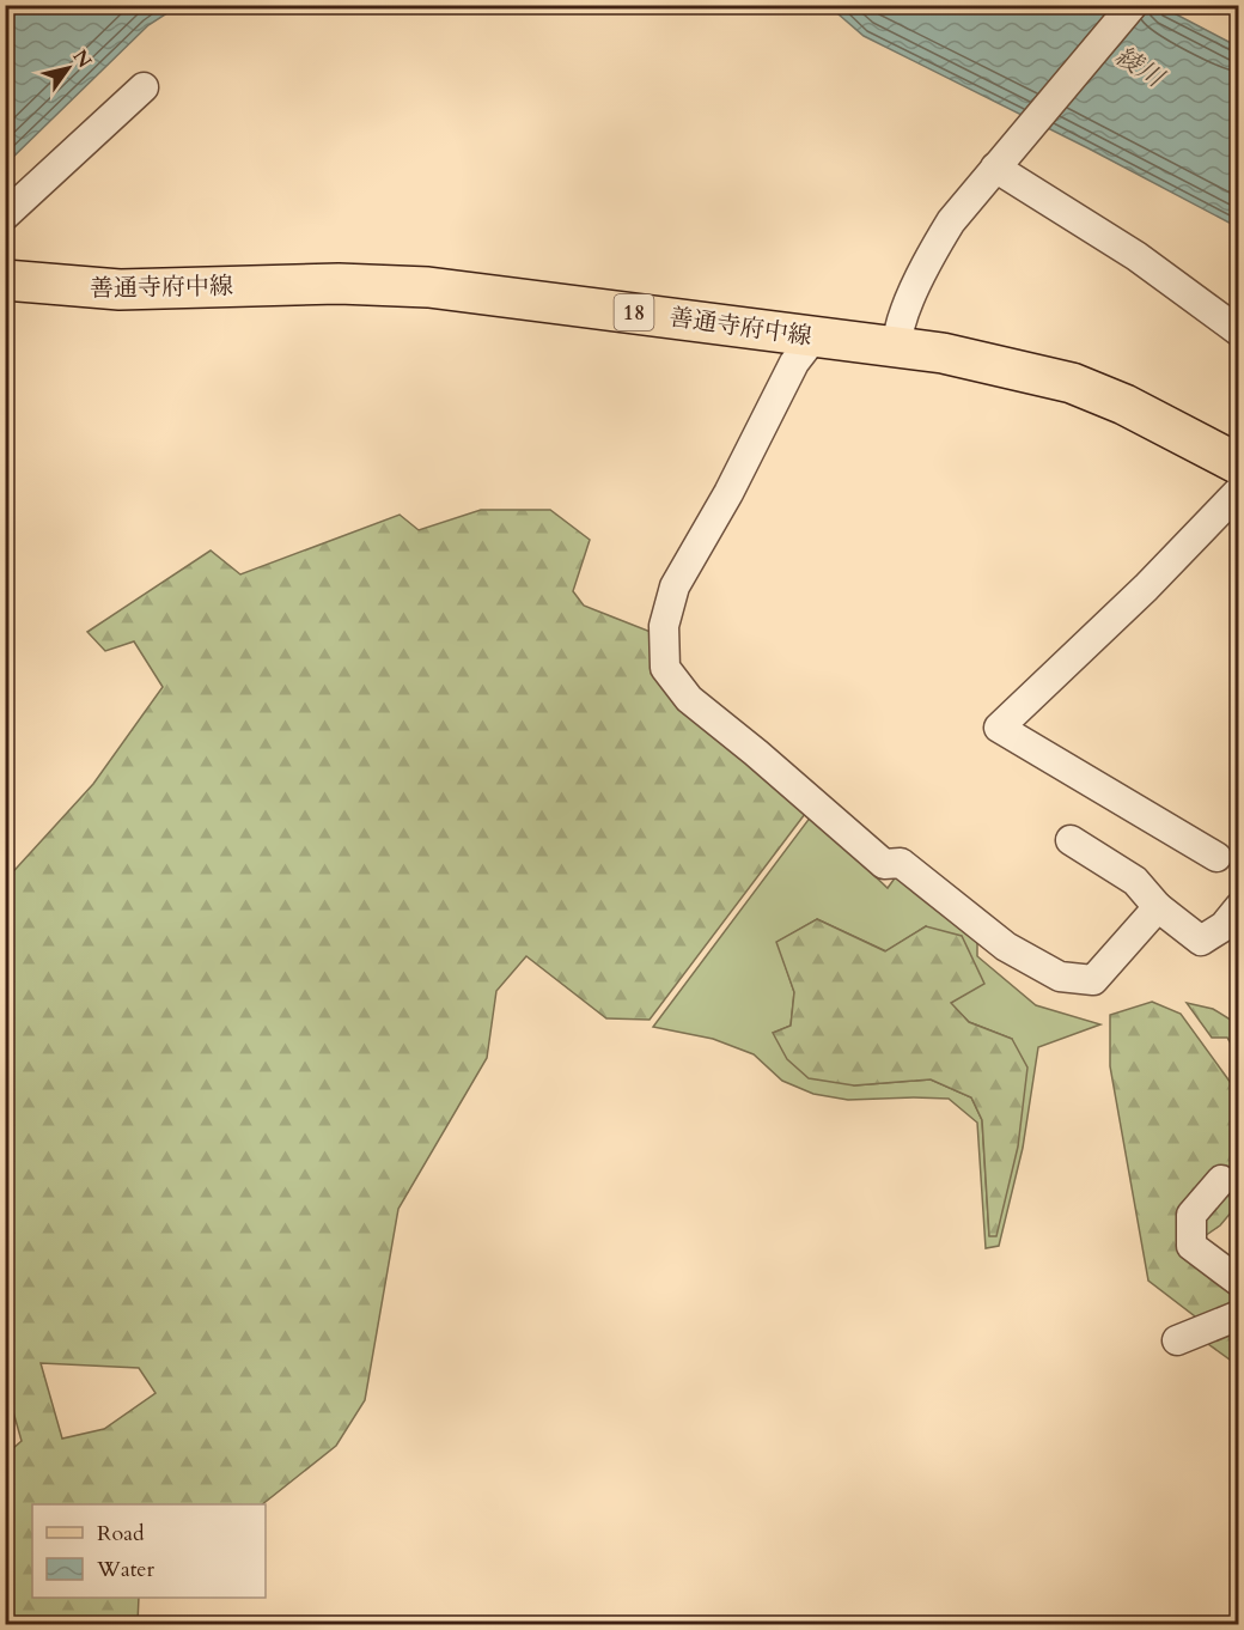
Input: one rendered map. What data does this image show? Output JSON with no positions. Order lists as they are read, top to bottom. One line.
{"streets":{"main road":["善通寺府中線","18"]},"water":["綾川"],"legend":["Road","Water"],"north":"top right"}
